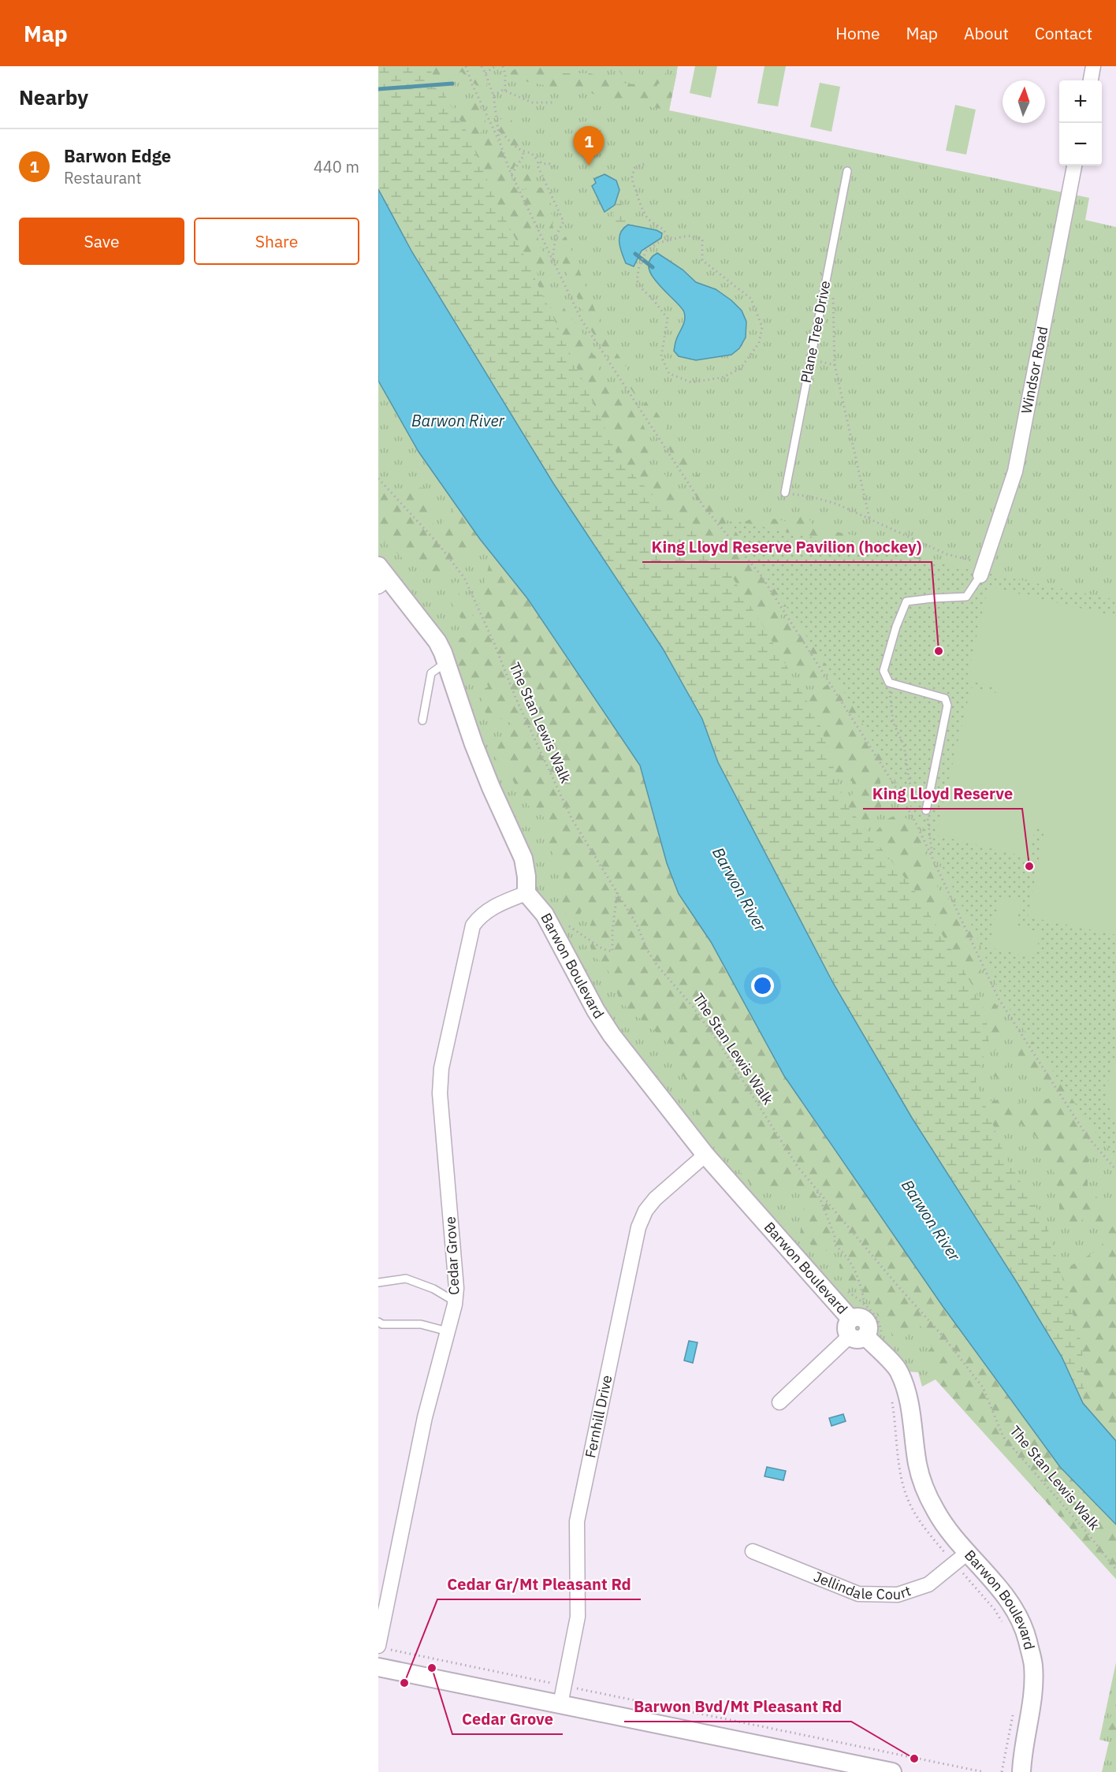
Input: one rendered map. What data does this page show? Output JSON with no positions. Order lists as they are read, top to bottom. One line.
{"streets":{"street":["Windsor Road","Barwon Boulevard","Cedar Grove","Fernhill Drive","Jellindale Court"],"lane":["Plane Tree Drive"],"path":["The Stan Lewis Walk"]},"crossings":[["Barwon Boulevard","Cedar Grove"],["Barwon Boulevard","Fernhill Drive"],["Barwon Boulevard","Jellindale Court"]],"water":["Barwon River"],"places":["King Lloyd Reserve Pavilion (hockey)","King Lloyd Reserve","Cedar Grove","Cedar Gr/Mt Pleasant Rd","Barwon Bvd/Mt Pleasant Rd"],"north":"top","page":{"header":"Map","nav":["Home","Map","About","Contact"],"heading":"Nearby","map_buttons":["+","−"],"pins":"1","list":[{"mark":"1","name":"Barwon Edge","note":"Restaurant","value":"440 m"}],"buttons":["Save","Share"]}}
